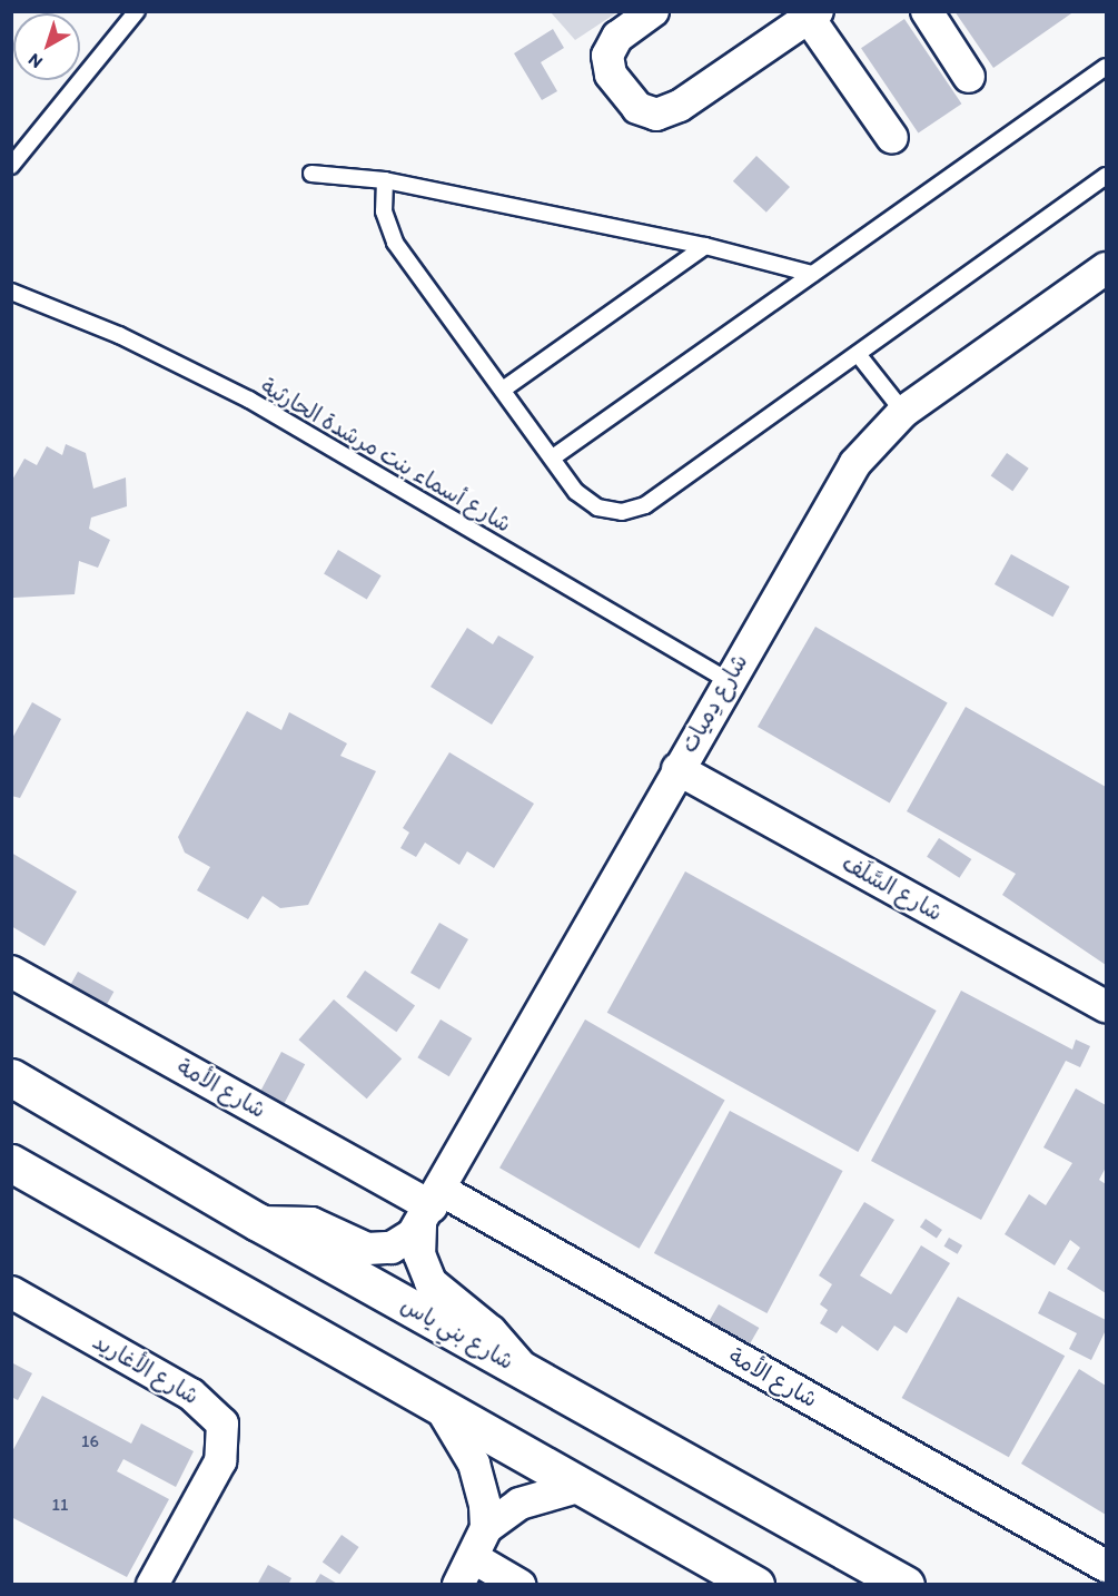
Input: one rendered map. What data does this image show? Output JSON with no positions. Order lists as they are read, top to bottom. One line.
{"streets":{"main road":["شارع بني ياس"],"street":["شارع دِميات","شارع السَّلَف","شارع الأمة","شارع الأغاريد"],"lane":["شارع أسماء بنت مرشدة الحارثية"]},"crossings":[["شارع أسماء بنت مرشدة الحارثية","شارع دِميات"],["شارع دِميات","شارع السَّلَف"],["شارع دِميات","شارع الأمة"],["شارع دِميات","شارع بني ياس"]],"house_numbers":["16","11"],"north":"bottom left"}
